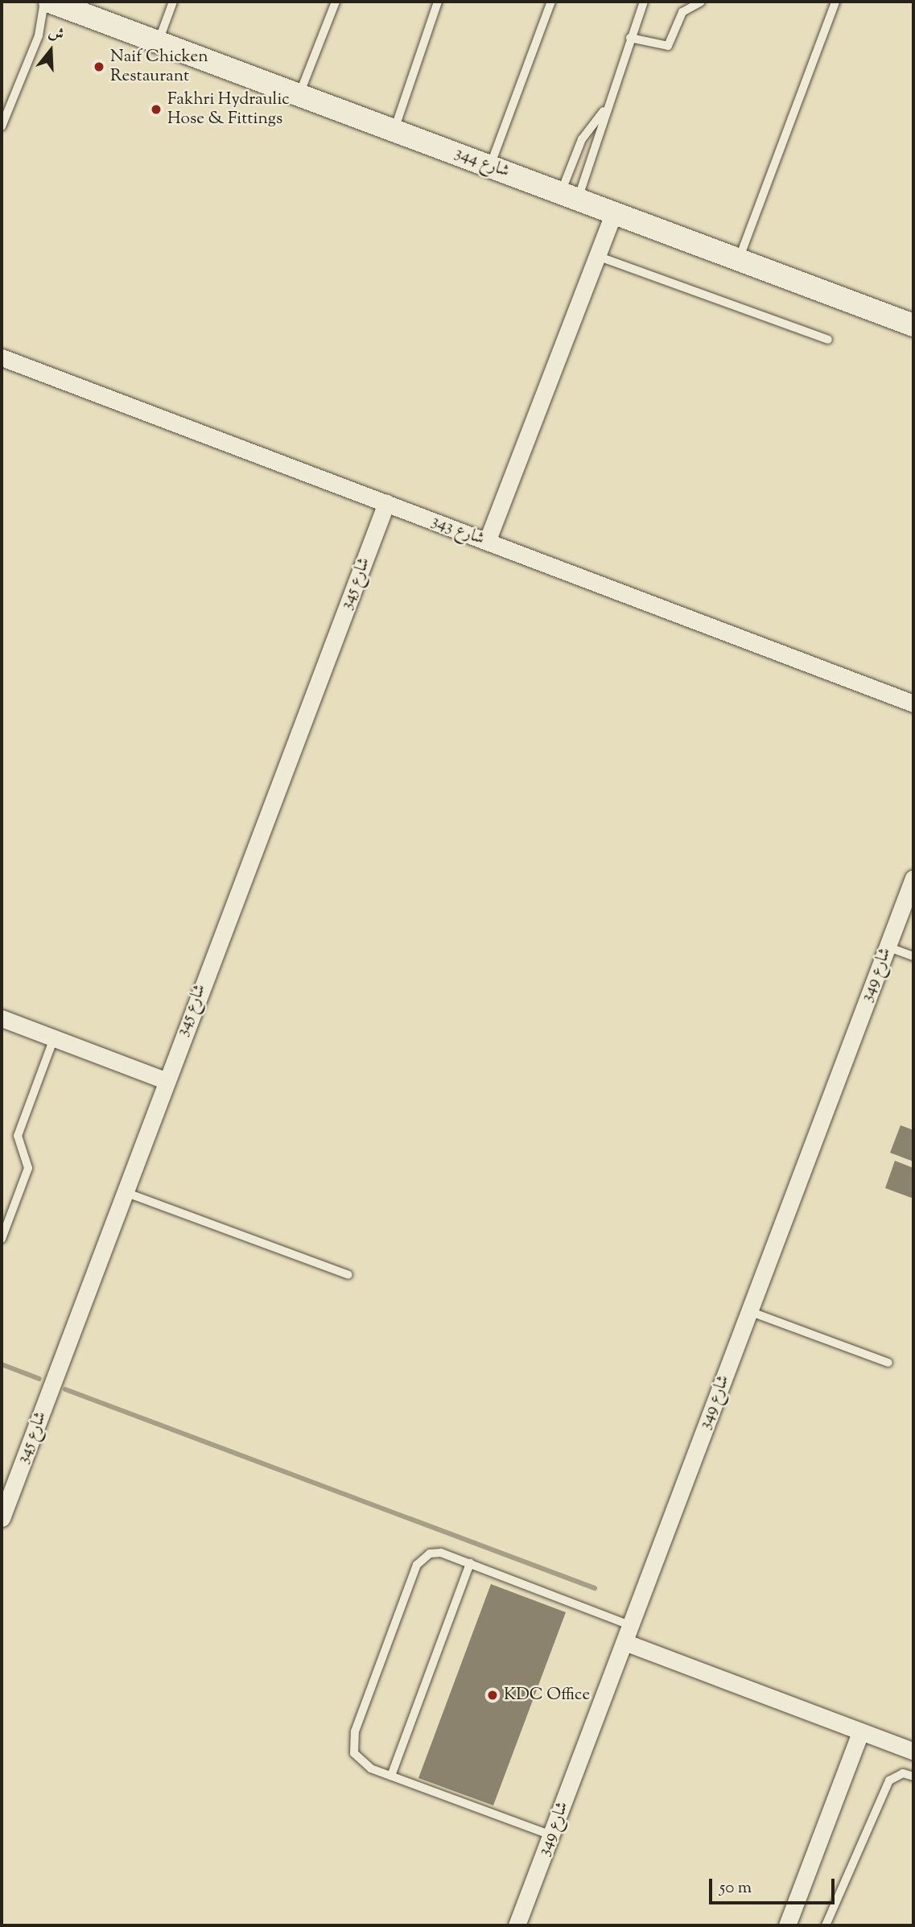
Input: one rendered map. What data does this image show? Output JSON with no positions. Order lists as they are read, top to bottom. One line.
{"streets":{"main road":["شارع 344"],"street":["شارع 343","شارع 345","شارع 349"]},"crossings":[["شارع 343","شارع 345"]],"places":["Naif Chicken Restaurant","Fakhri Hydraulic Hose & Fittings","KDC Office"],"scale_bar":"50 m","north":"top"}
